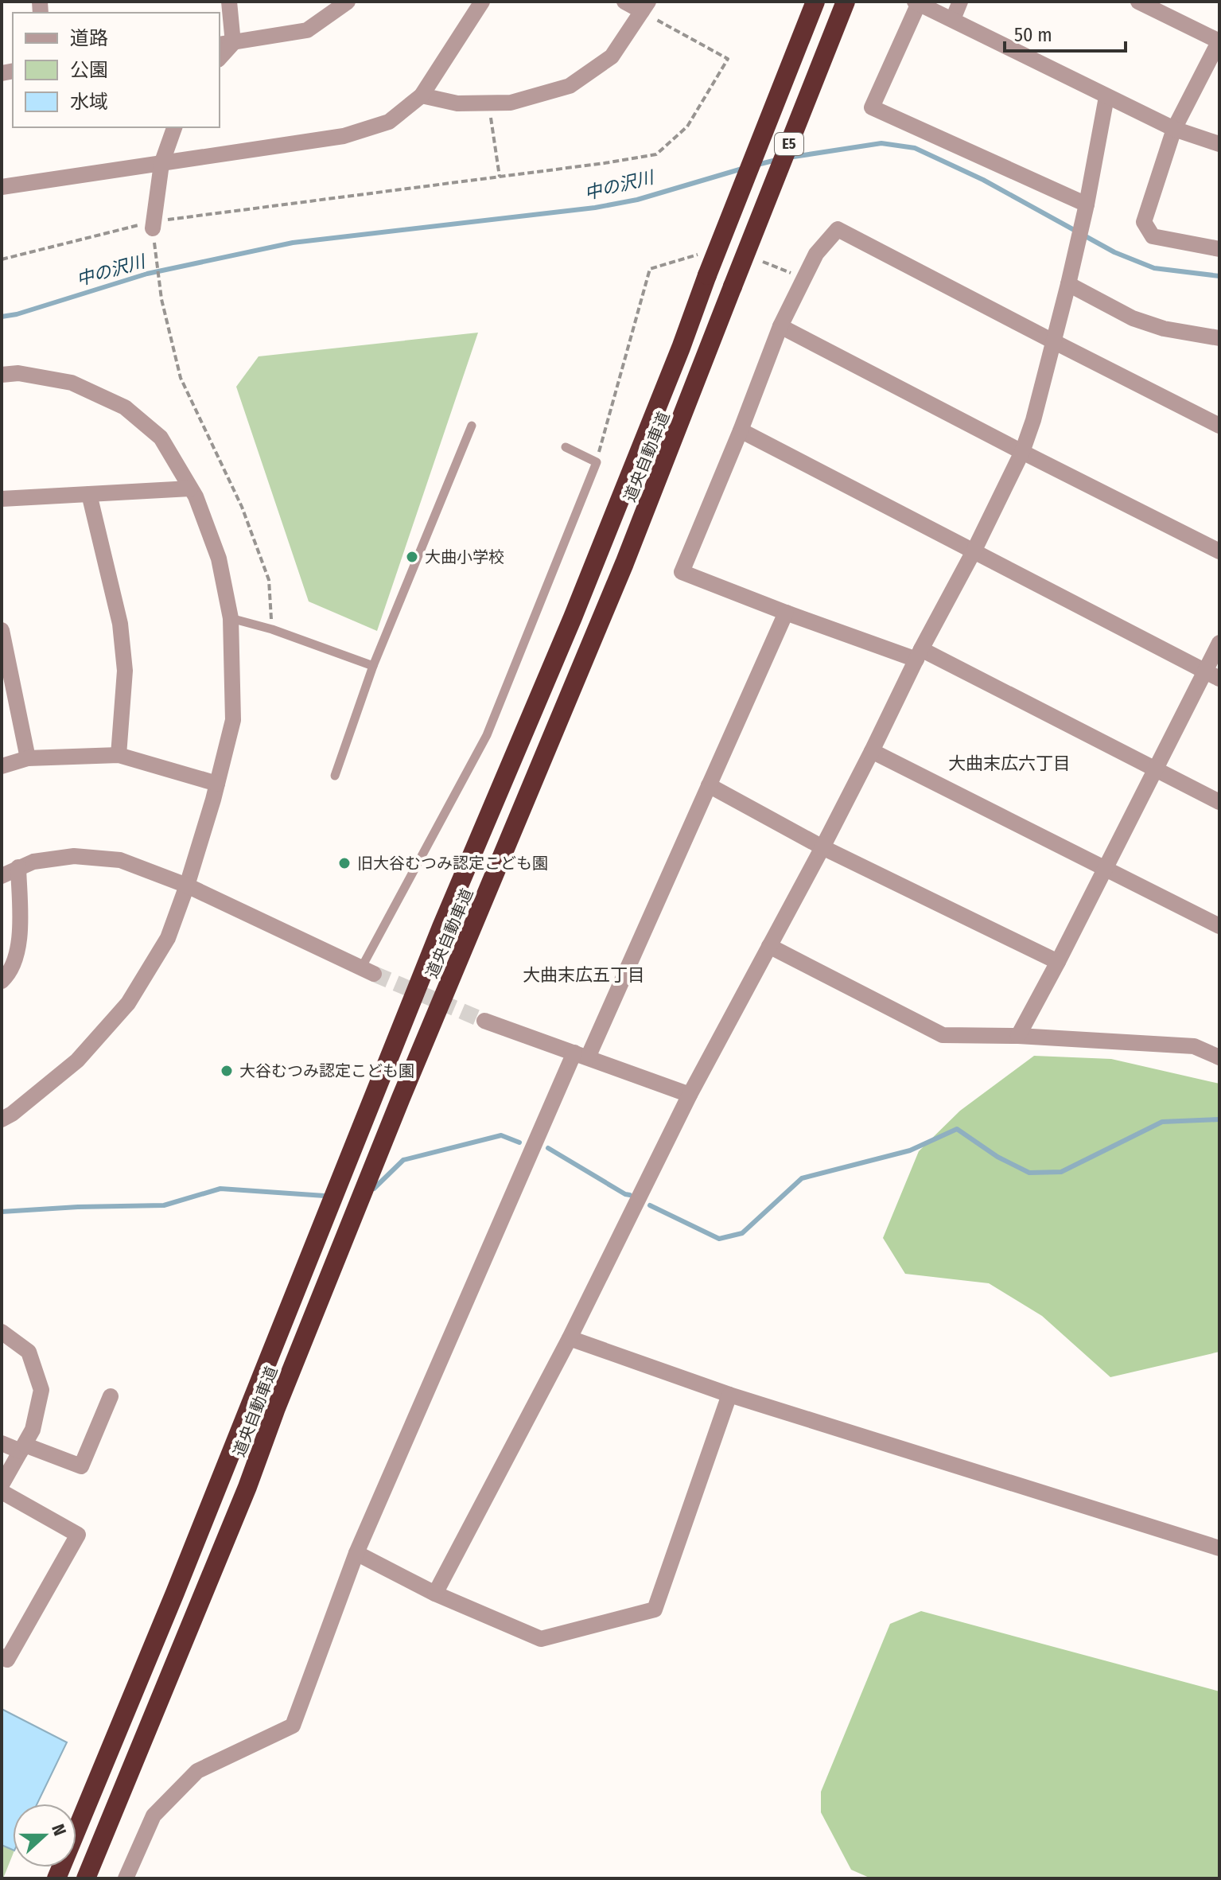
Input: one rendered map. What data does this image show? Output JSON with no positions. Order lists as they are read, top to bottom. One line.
{"streets":{"highway":["E5","道央自動車道"]},"districts":["大曲末広六丁目","大曲末広五丁目"],"water":["中の沢川"],"places":["大曲小学校","旧大谷むつみ認定こども園","大谷むつみ認定こども園"],"legend":["道路","公園","水域"],"scale_bar":"50 m","north":"right"}
